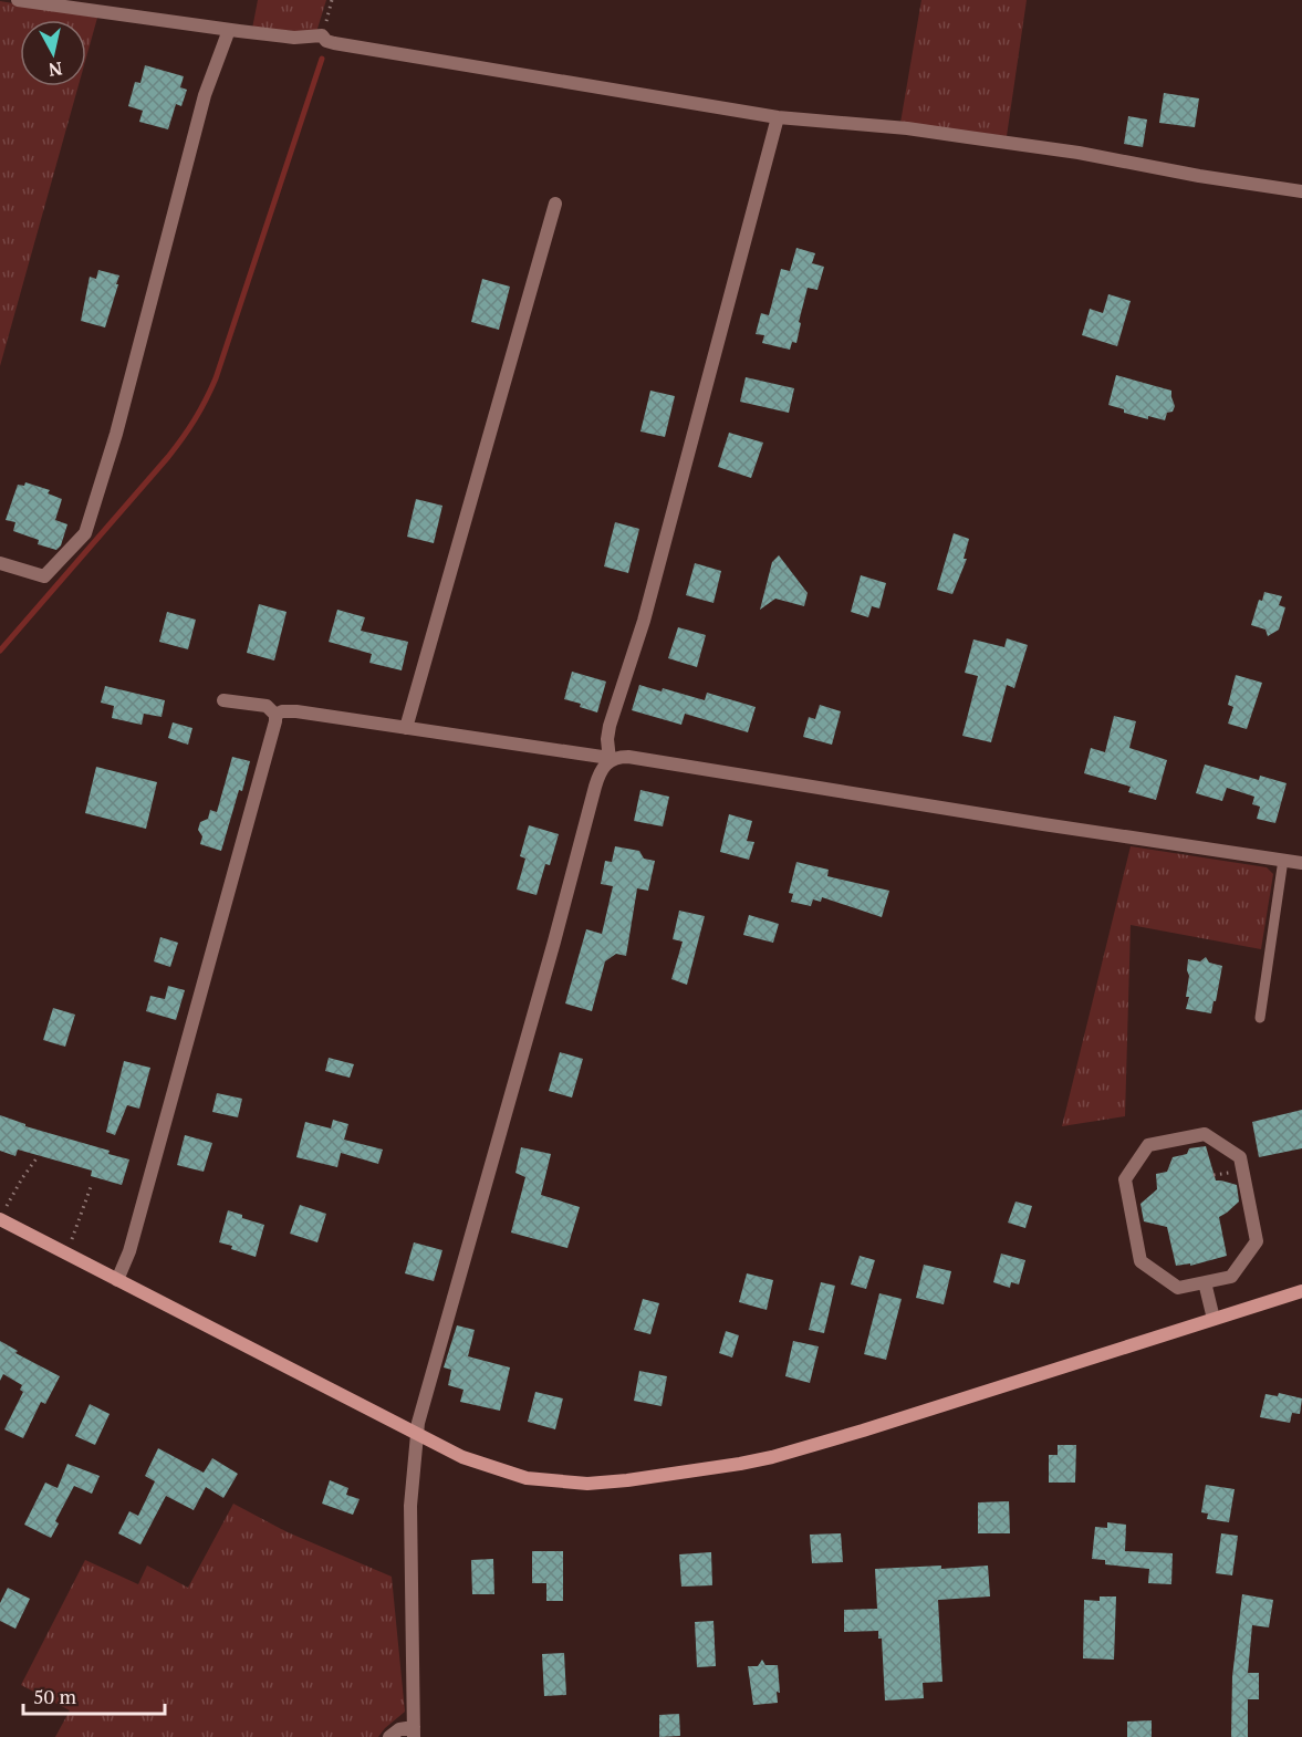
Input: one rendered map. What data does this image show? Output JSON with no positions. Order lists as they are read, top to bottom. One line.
{"scale_bar":"50 m","north":"bottom"}
